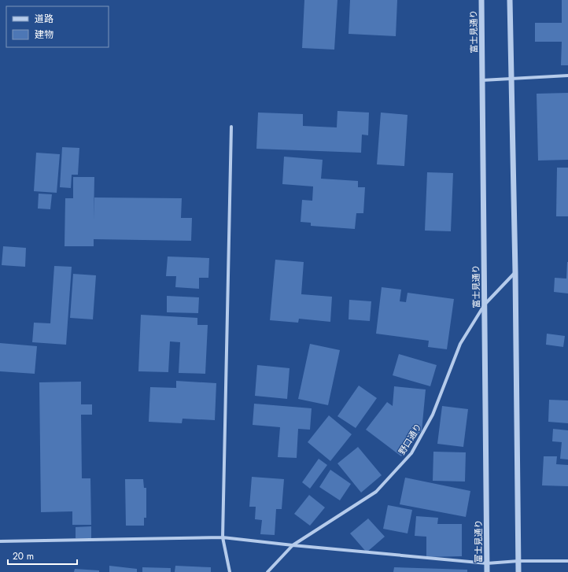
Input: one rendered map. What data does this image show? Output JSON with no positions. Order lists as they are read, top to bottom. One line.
{"streets":{"street":["富士見通り","野口通り"]},"crossings":[["富士見通り","野口通り"]],"legend":["道路","建物"],"scale_bar":"20 m"}
